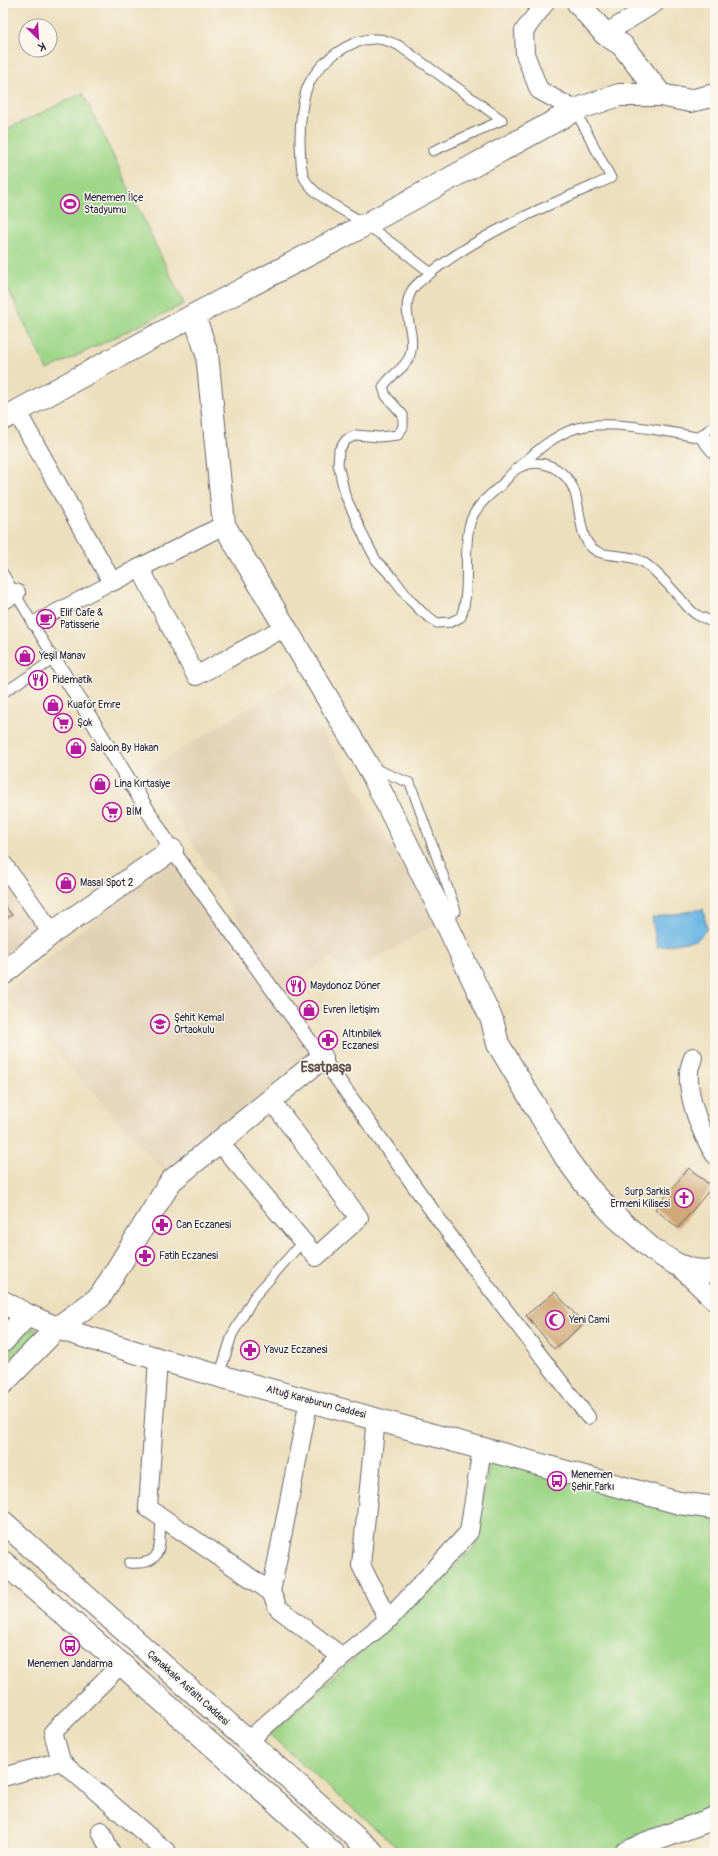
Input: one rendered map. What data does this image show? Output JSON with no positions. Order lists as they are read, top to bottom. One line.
{"streets":{"main road":["Altuğ Karaburun Caddesi","Çanakkale Asfaltı Caddesi"]},"districts":["Esatpaşa"],"places":{"sports":["Menemen İlçe Stadyumu"],"cafe":["Elif Cafe & Patisserie"],"shop":["Yeşil Manav","Kuaför Emre","Saloon By Hakan","Lina Kırtasiye","Masal Spot 2","Evren İletişim"],"restaurant":["Pidematik","Maydonoz Döner"],"supermarket":["Şok","BİM"],"school or university":["Şehit Kemal Ortaokulu"],"pharmacy":["Altınbilek Eczanesi","Can Eczanesi","Fatih Eczanesi","Yavuz Eczanesi"],"church":["Surp Sarkis Ermeni Kilisesi"],"mosque":["Yeni Cami"],"bus stop":["Menemen Şehir Parkı","Menemen Jandarma"]},"north":"bottom right"}
